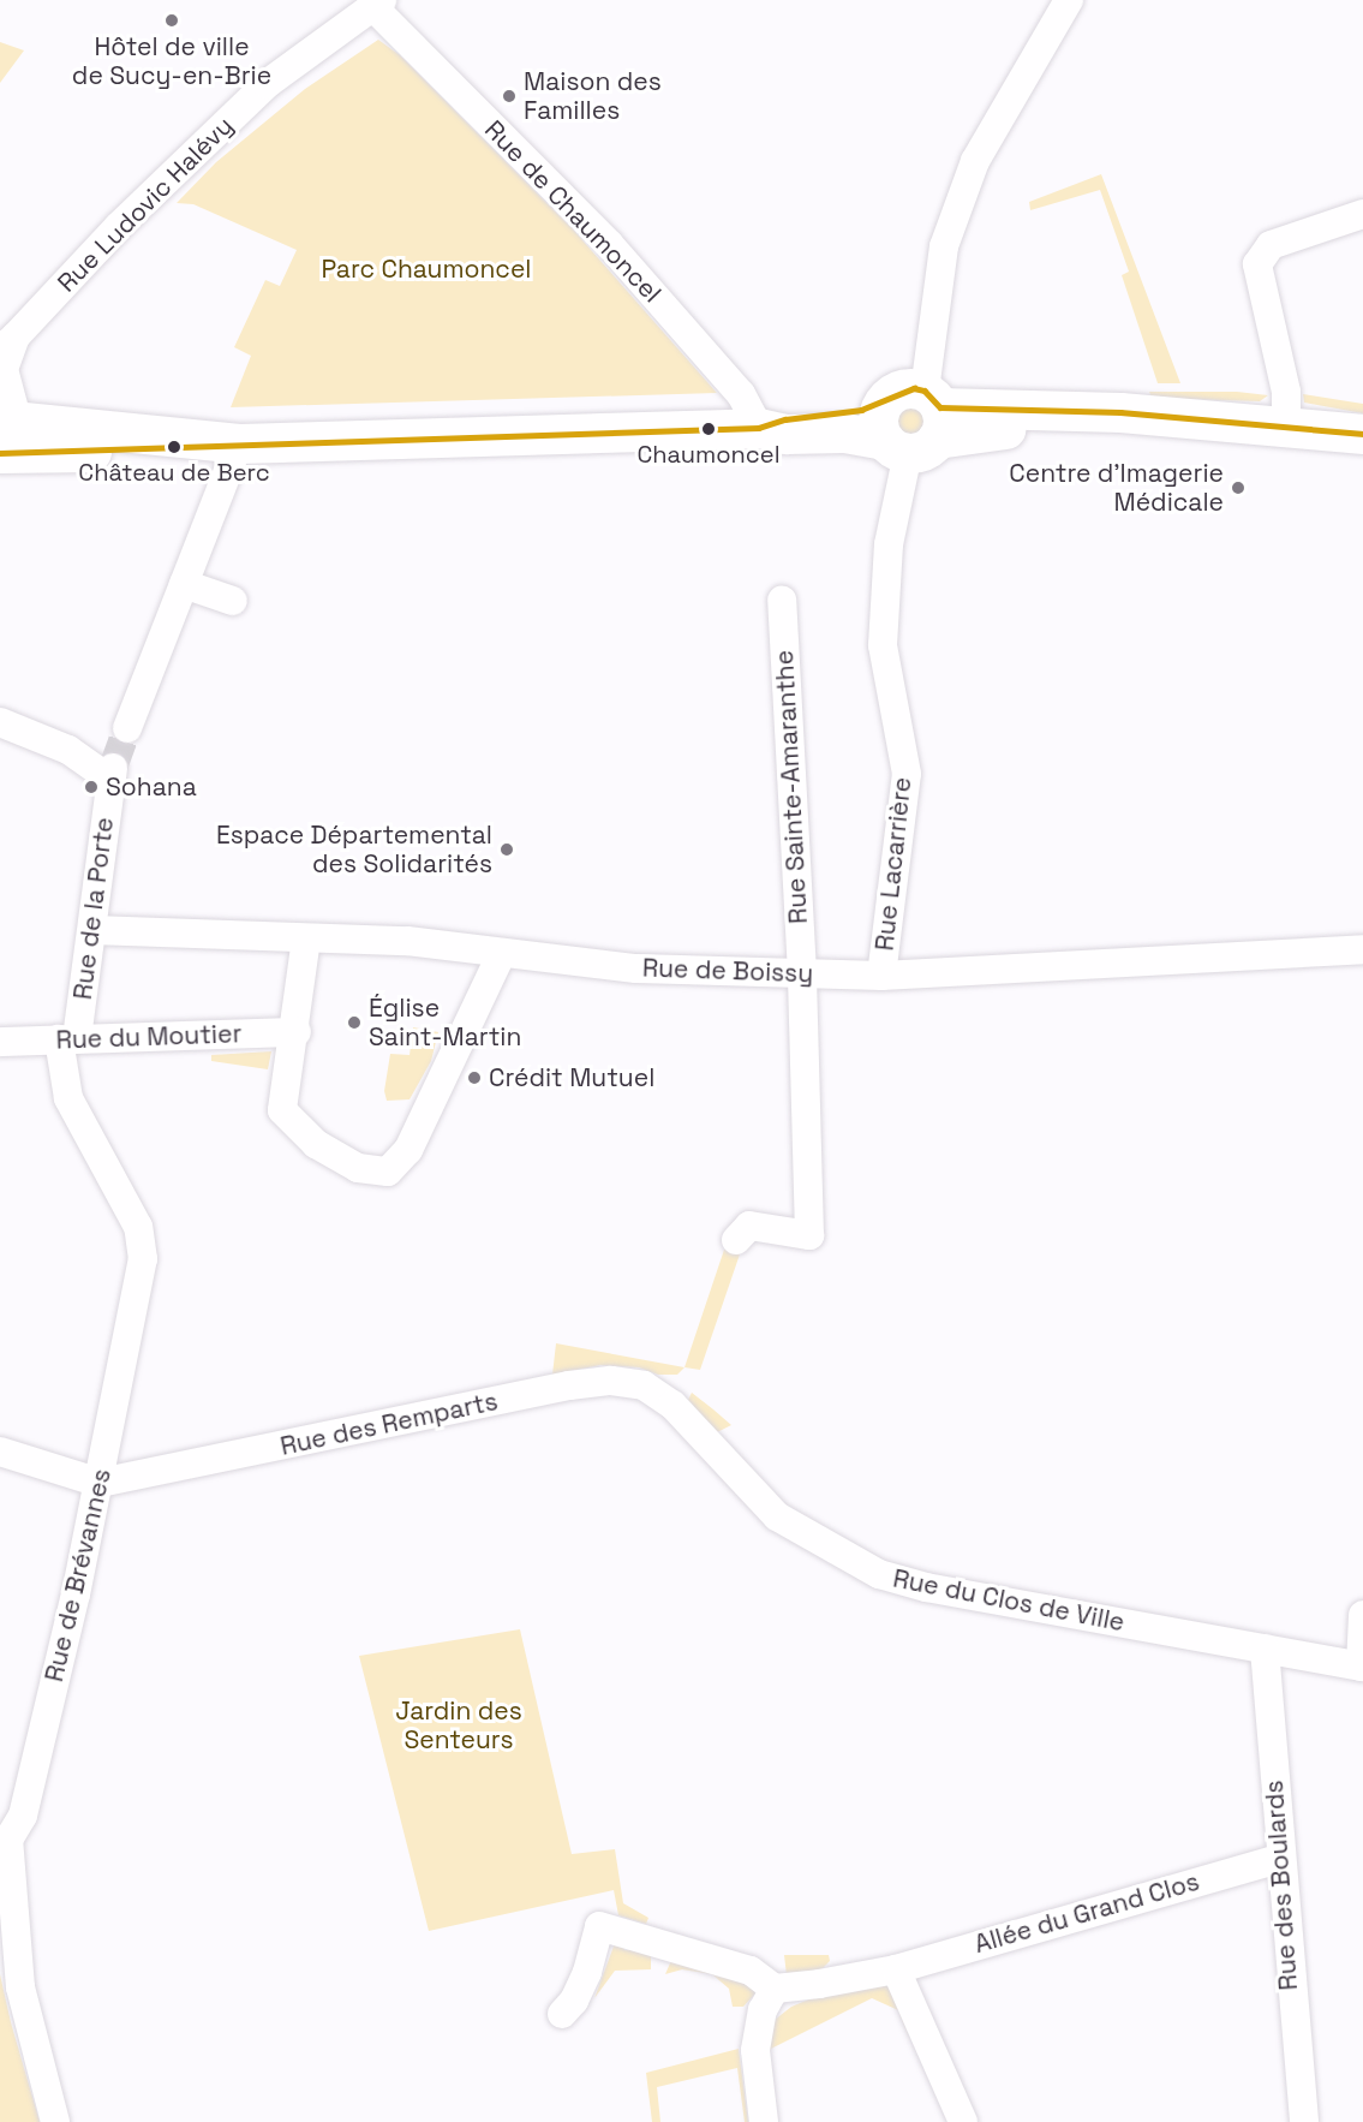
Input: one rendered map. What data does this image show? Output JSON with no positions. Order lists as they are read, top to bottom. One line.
{"streets":{"street":["Rue Ludovic Halévy","Rue de Chaumoncel","Rue Sainte-Amaranthe","Rue Lacarrière","Rue de la Porte","Rue de Boissy","Rue du Moutier","Rue des Remparts","Rue de Brévannes","Rue du Clos de Ville","Rue des Boulards","Allée du Grand Clos"]},"crossings":[["Rue Ludovic Halévy","Rue de Chaumoncel"],["Rue Sainte-Amaranthe","Rue de Boissy"],["Rue Lacarrière","Rue de Boissy"],["Rue de la Porte","Rue de Boissy"],["Rue de la Porte","Rue du Moutier"],["Rue de la Porte","Rue de Brévannes"],["Rue du Moutier","Rue de Brévannes"],["Rue des Remparts","Rue de Brévannes"],["Rue des Remparts","Rue du Clos de Ville"],["Rue du Clos de Ville","Rue des Boulards"],["Rue des Boulards","Allée du Grand Clos"]],"parks":["Parc Chaumoncel","Jardin des Senteurs"],"places":["Hôtel de ville de Sucy-en-Brie","Maison des Familles","Chaumoncel","Château de Berc","Centre d'Imagerie Médicale","Sohana","Espace Départemental des Solidarités","Église Saint-Martin","Crédit Mutuel"]}
